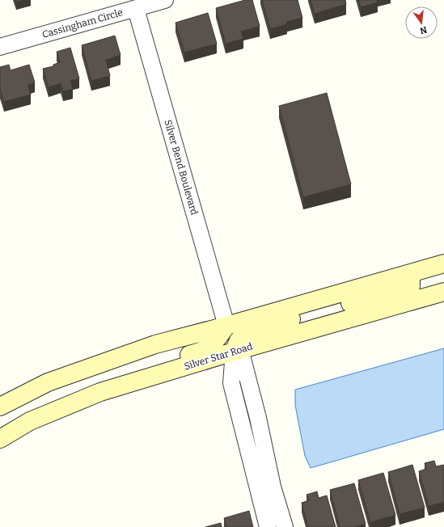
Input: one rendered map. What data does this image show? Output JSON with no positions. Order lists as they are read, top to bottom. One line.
{"streets":{"main road":["Silver Star Road"],"street":["Cassingham Circle","Silver Bend Boulevard"]},"crossings":[["Cassingham Circle","Silver Bend Boulevard"]],"north":"bottom"}
